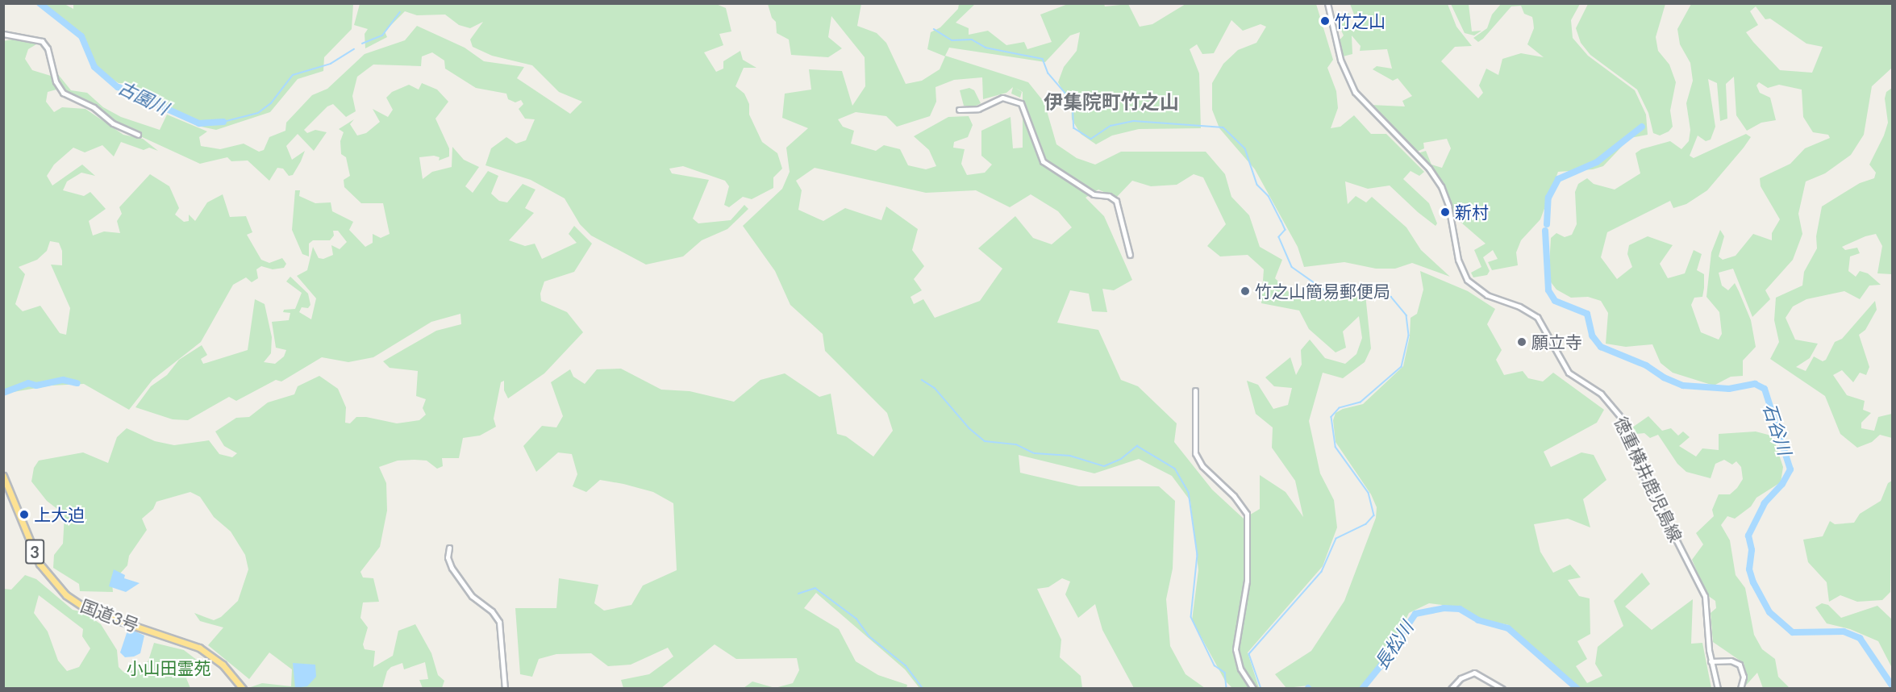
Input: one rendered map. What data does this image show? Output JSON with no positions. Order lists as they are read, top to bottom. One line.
{"streets":{"highway":["3","国道3号"],"street":["徳重横井鹿児島線"]},"districts":["伊集院町竹之山"],"water":["古園川","石谷川","長松川"],"parks":["小山田霊苑"],"places":["竹之山","新村","竹之山簡易郵便局","願立寺","上大迫"]}
